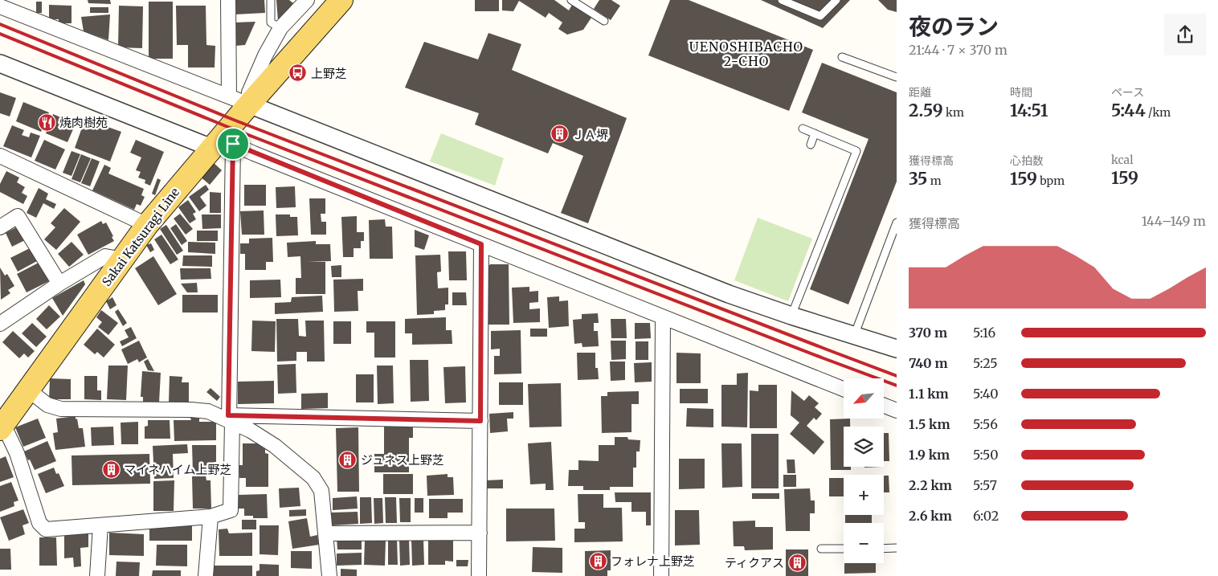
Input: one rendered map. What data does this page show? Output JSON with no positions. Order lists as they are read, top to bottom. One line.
{"streets":{"main road":["Sakai Katsuragi Line"]},"districts":["UENOSHIBACHO 2-CHO"],"places":{"bus stop":["上野芝"],"restaurant":["焼肉樹苑"],"building":["ＪＡ堺","ジュネス上野芝","マイネハイム上野芝","フォレナ上野芝","ティクアス"]},"north":"bottom left","page":{"heading":["夜のラン","21:44 · 7 × 370 m"],"stats":[["距離","2.59 km"],["時間","14:51"],["ペース","5:44 /km"],["獲得標高","35 m"],["心拍数","159 bpm"],["kcal","159"]],"chart":["獲得標高","144–149 m"],"list":[{"name":"370 m","note":"5:16"},{"name":"740 m","note":"5:25"},{"name":"1.1 km","note":"5:40"},{"name":"1.5 km","note":"5:56"},{"name":"1.9 km","note":"5:50"},{"name":"2.2 km","note":"5:57"},{"name":"2.6 km","note":"6:02"}],"map_buttons":["+","−"]}}
